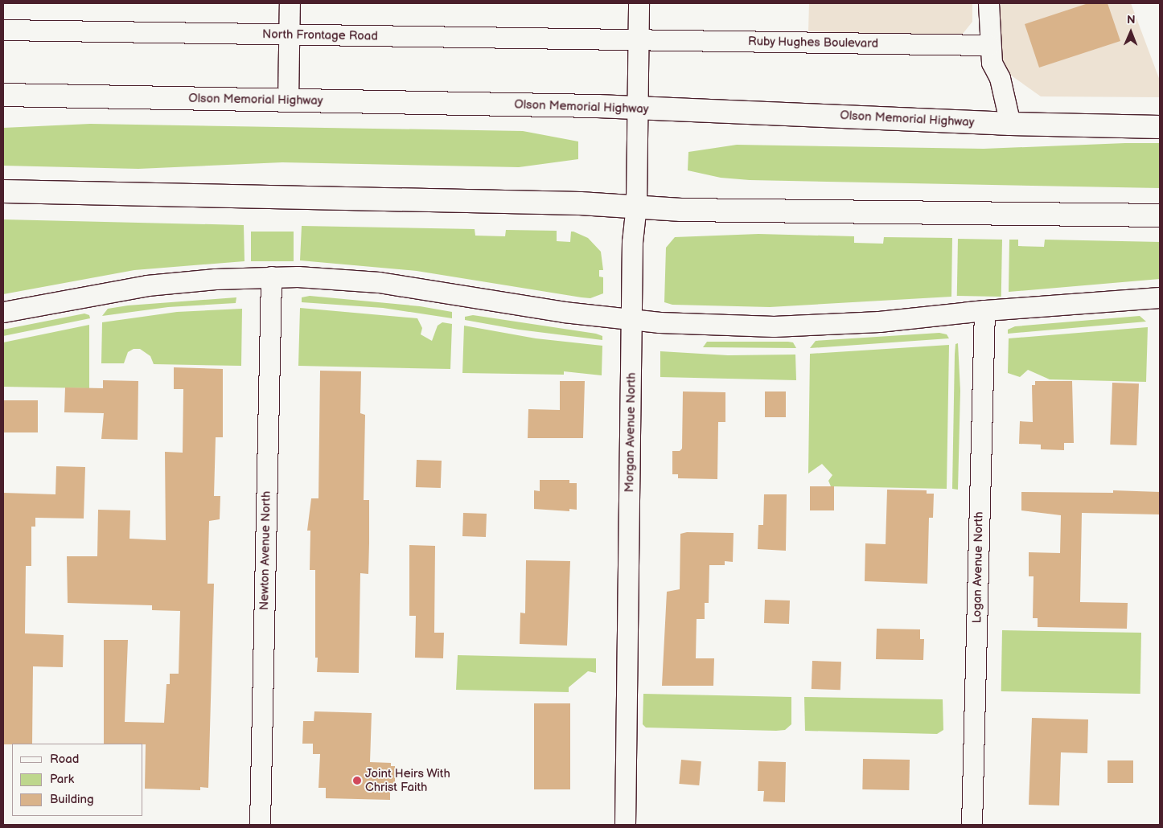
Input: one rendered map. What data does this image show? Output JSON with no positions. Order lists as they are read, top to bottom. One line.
{"streets":{"main road":["Olson Memorial Highway"],"street":["North Frontage Road","Ruby Hughes Boulevard","Morgan Avenue North","Newton Avenue North","Logan Avenue North"]},"crossings":[["North Frontage Road","Ruby Hughes Boulevard"],["North Frontage Road","Morgan Avenue North"],["Ruby Hughes Boulevard","Morgan Avenue North"],["Olson Memorial Highway","Morgan Avenue North"]],"places":["Joint Heirs With Christ Faith"],"legend":["Road","Park","Building"],"north":"top"}
